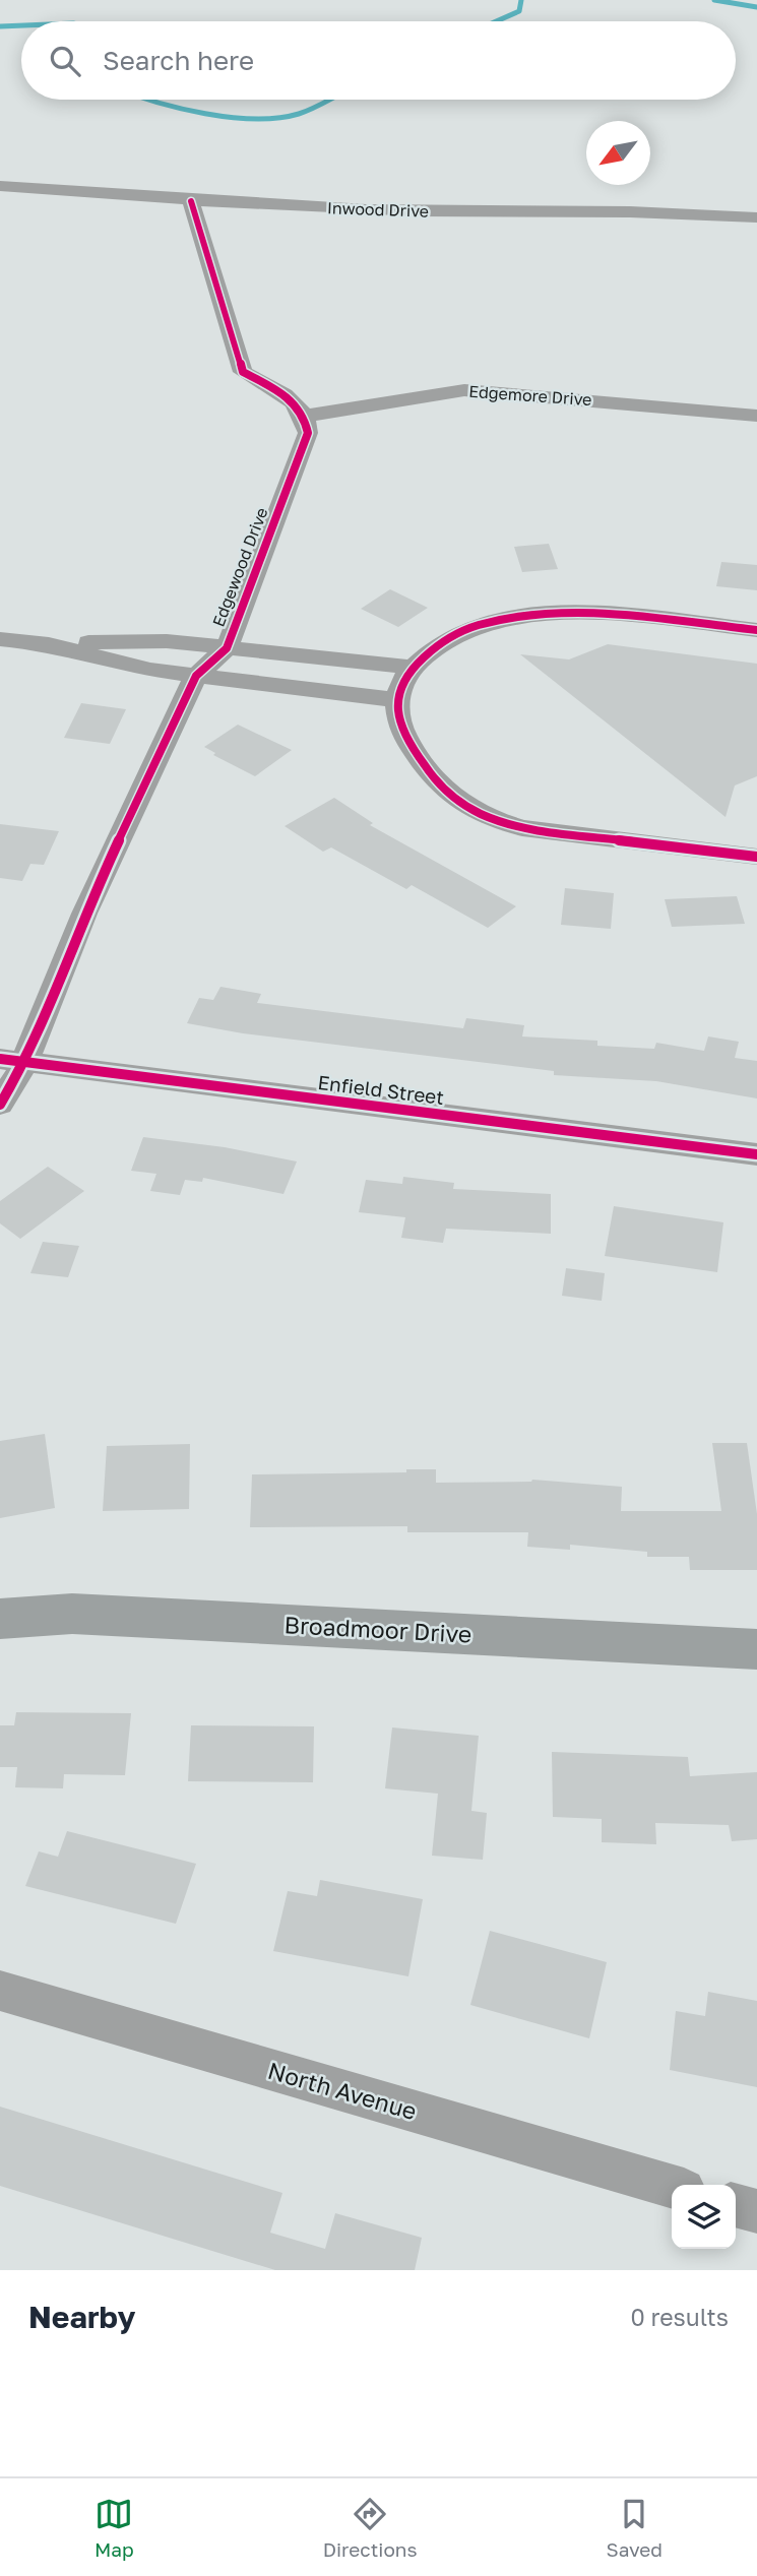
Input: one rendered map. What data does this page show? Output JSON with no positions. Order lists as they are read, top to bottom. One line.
{"streets":{"street":["Inwood Drive","Edgemore Drive","Edgewood Drive","Enfield Street","Broadmoor Drive","North Avenue"]},"crossings":[["Edgemore Drive","Edgewood Drive"],["Edgewood Drive","Enfield Street"]],"north":"bottom left","page":{"search":"Search here","heading":["Nearby","0 results"],"nav":["Map","Directions","Saved"]}}
